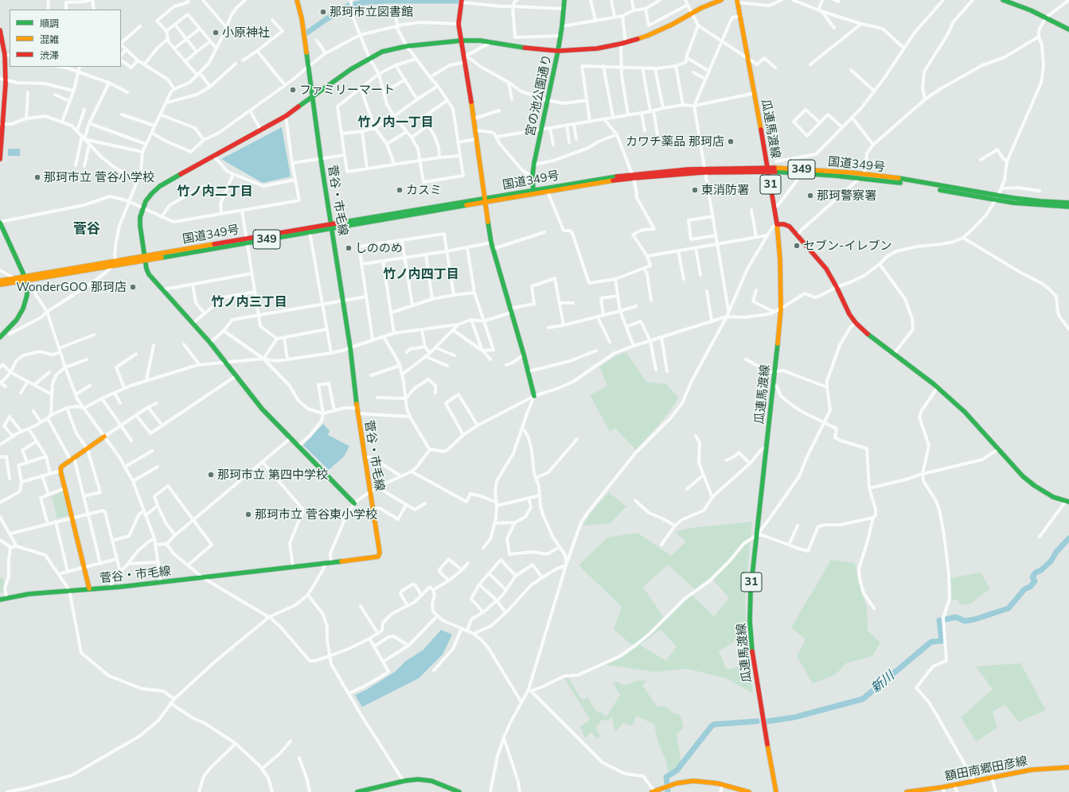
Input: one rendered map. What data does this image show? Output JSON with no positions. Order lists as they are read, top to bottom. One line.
{"streets":{"main road":["宮の池公園通り","瓜連馬渡線","国道349号","349","31","菅谷・市毛線","額田南郷田彦線"]},"crossings":[["宮の池公園通り","国道349号"],["瓜連馬渡線","国道349号"],["国道349号","菅谷・市毛線"]],"districts":["竹ノ内一丁目","竹ノ内二丁目","菅谷","竹ノ内四丁目","竹ノ内三丁目"],"water":["新川"],"places":["那珂市立図書館","小原神社","ファミリーマート","カワチ薬品 那珂店","那珂市立 菅谷小学校","カスミ","東消防署","那珂警察署","セブン-イレブン","しののめ","WonderGOO 那珂店","那珂市立 第四中学校","那珂市立 菅谷東小学校"],"legend":["順調","混雑","渋滞"]}
